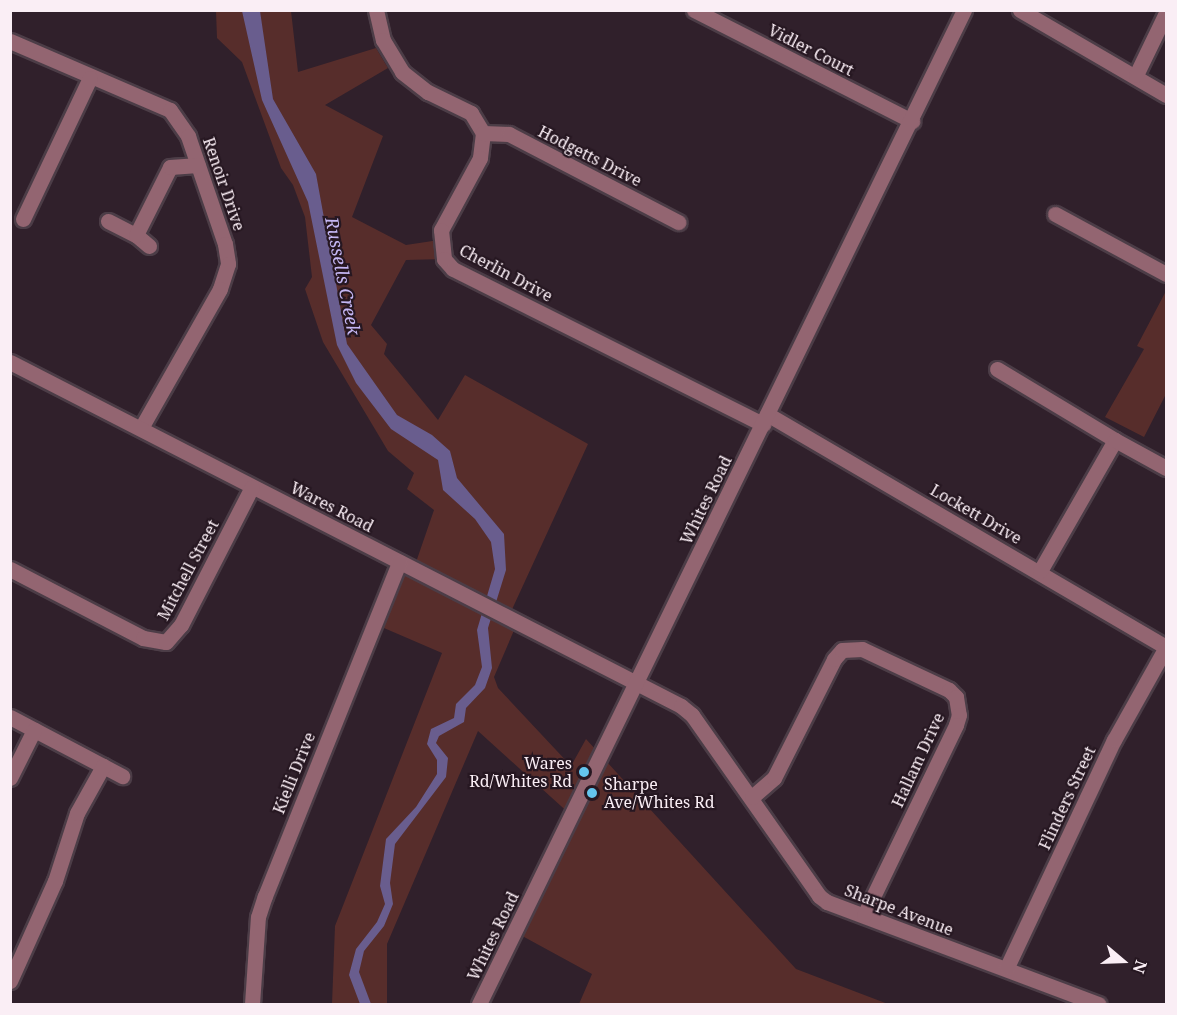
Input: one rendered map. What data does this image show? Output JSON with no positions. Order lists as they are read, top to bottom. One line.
{"streets":{"street":["Vidler Court","Hodgetts Drive","Renoir Drive","Cherlin Drive","Whites Road","Wares Road","Lockett Drive","Mitchell Street","Hallam Drive","Kielli Drive","Flinders Street","Sharpe Avenue"]},"crossings":[["Vidler Court","Whites Road"],["Hodgetts Drive","Cherlin Drive"],["Renoir Drive","Wares Road"],["Cherlin Drive","Whites Road"],["Cherlin Drive","Lockett Drive"],["Whites Road","Wares Road"],["Whites Road","Lockett Drive"],["Whites Road","Sharpe Avenue"],["Wares Road","Mitchell Street"],["Wares Road","Kielli Drive"],["Wares Road","Sharpe Avenue"],["Lockett Drive","Flinders Street"],["Hallam Drive","Sharpe Avenue"],["Flinders Street","Sharpe Avenue"]],"water":["Russells Creek"],"places":["Wares Rd/Whites Rd","Sharpe Ave/Whites Rd"],"north":"right"}
